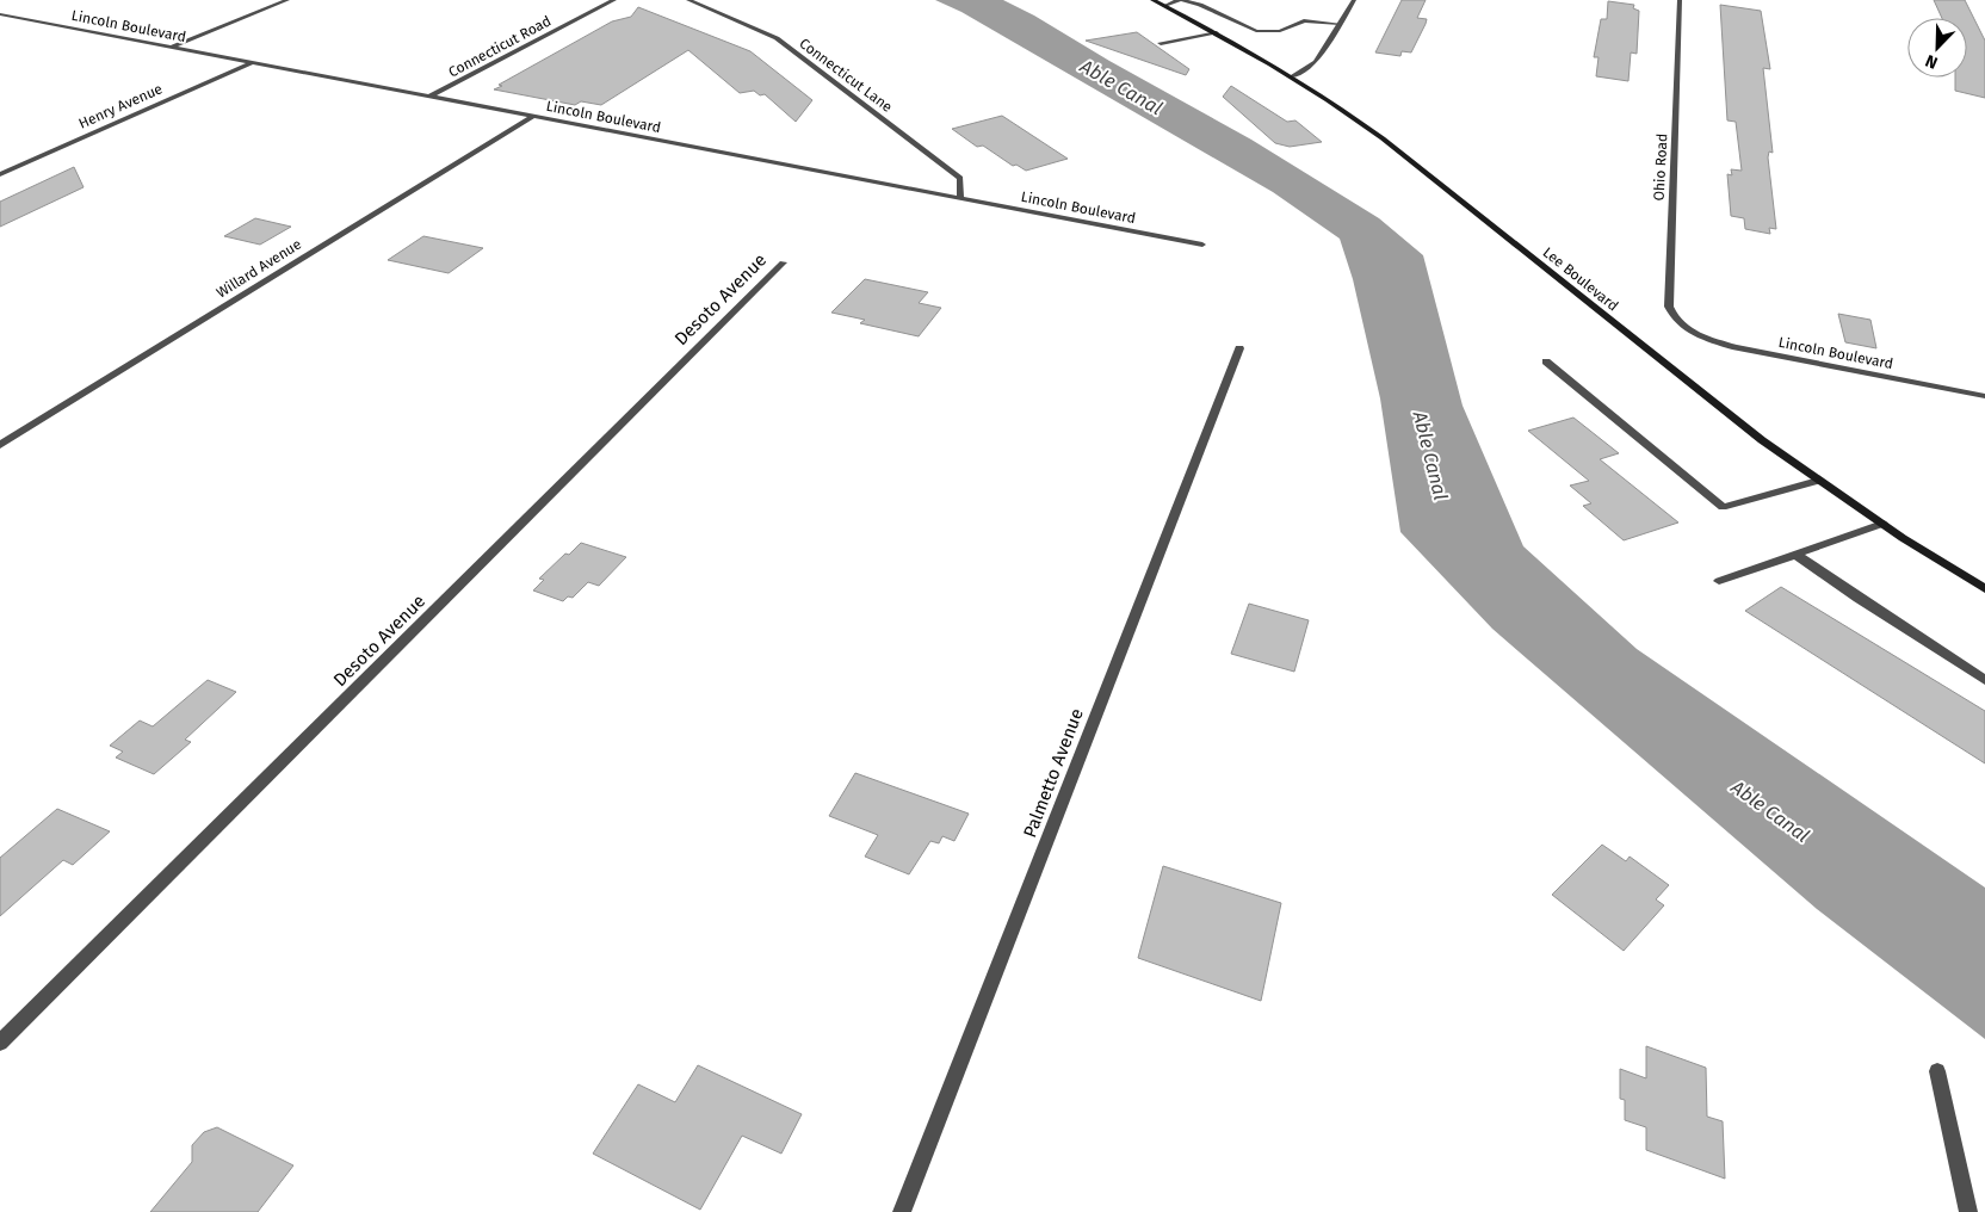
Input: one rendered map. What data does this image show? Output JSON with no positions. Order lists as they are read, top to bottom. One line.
{"streets":{"main road":["Lee Boulevard"],"street":["Lincoln Boulevard","Connecticut Road","Connecticut Lane","Henry Avenue","Ohio Road","Willard Avenue","Desoto Avenue","Palmetto Avenue"]},"crossings":[["Lincoln Boulevard","Connecticut Road"],["Lincoln Boulevard","Connecticut Lane"],["Lincoln Boulevard","Henry Avenue"],["Lincoln Boulevard","Ohio Road"],["Lincoln Boulevard","Willard Avenue"]],"water":["Able Canal"],"north":"bottom left"}
